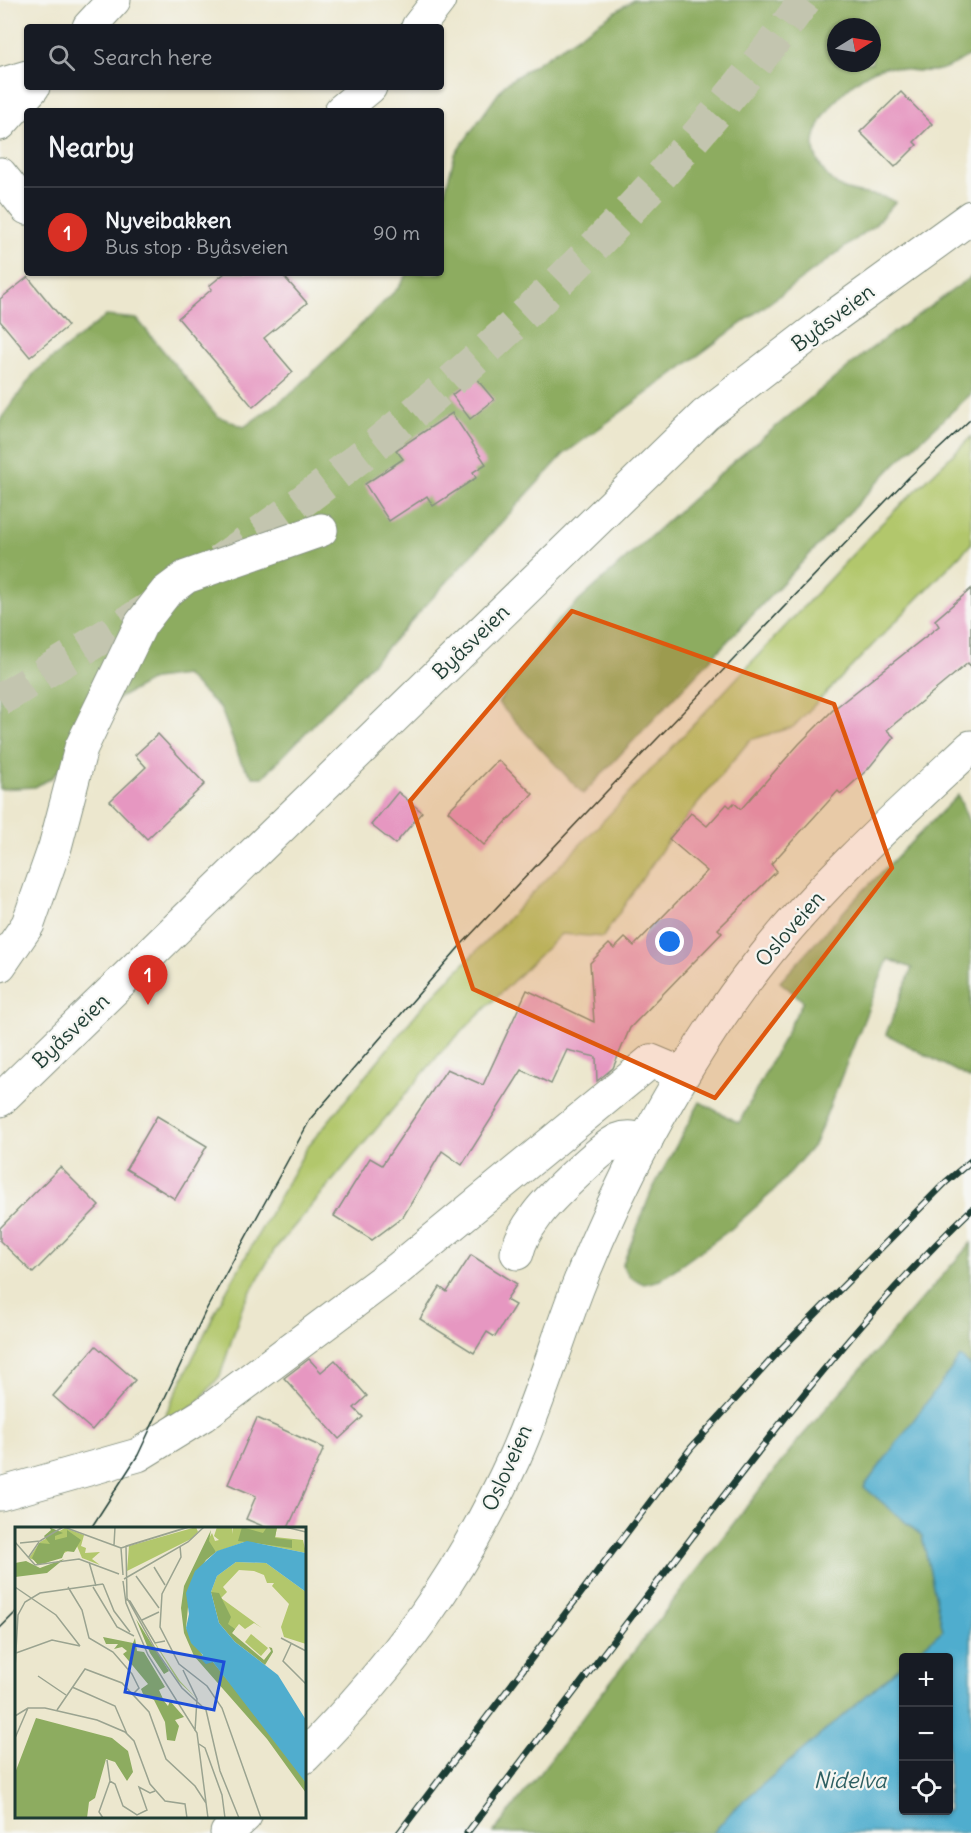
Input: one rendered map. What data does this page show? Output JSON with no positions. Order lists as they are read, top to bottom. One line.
{"streets":{"street":["Byåsveien","Osloveien"]},"water":["Nidelva"],"north":"right","page":{"search":"Search here","heading":"Nearby","list":[{"mark":"1","name":"Nyveibakken","note":"Bus stop · Byåsveien","value":"90 m"}],"pins":"1","map_buttons":["+","−"]}}
